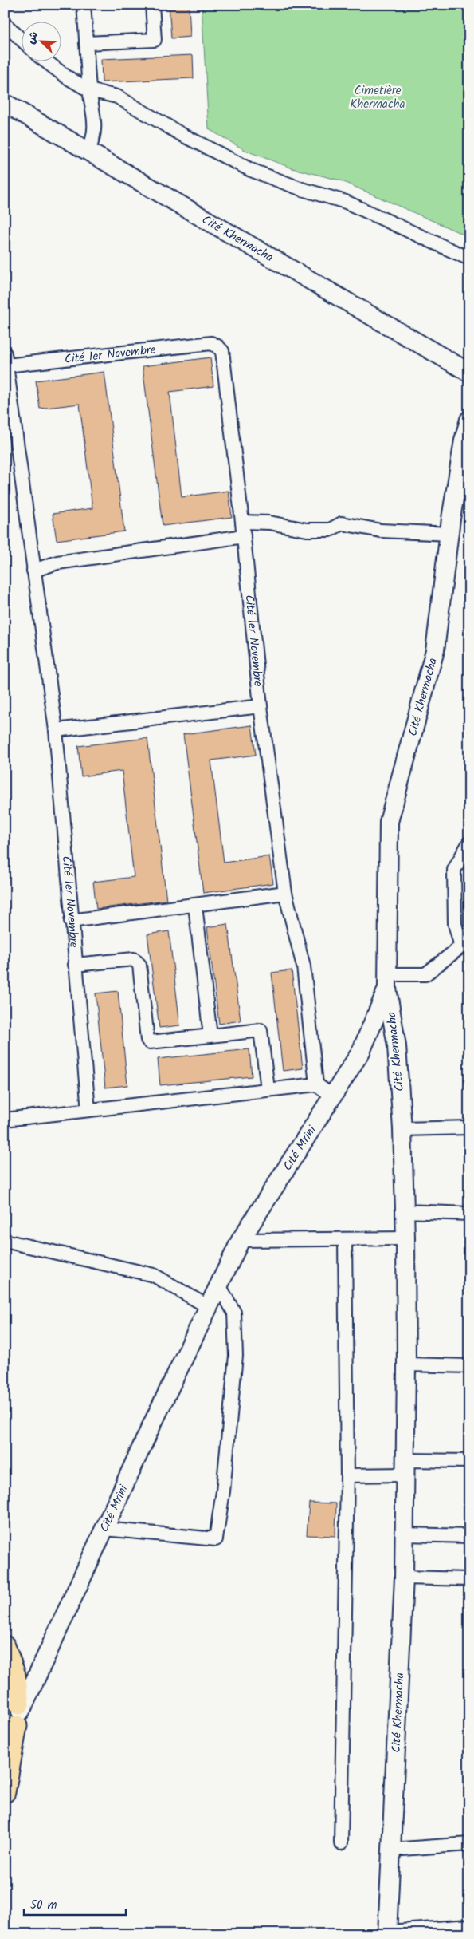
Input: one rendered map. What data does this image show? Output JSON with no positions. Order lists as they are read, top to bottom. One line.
{"streets":{"street":["Cité Khermacha","Cité 1er Novembre","Cité Mrini"]},"crossings":[["Cité Khermacha","Cité Mrini"]],"parks":["Cimetière Khermacha"],"scale_bar":"50 m","north":"top left"}
